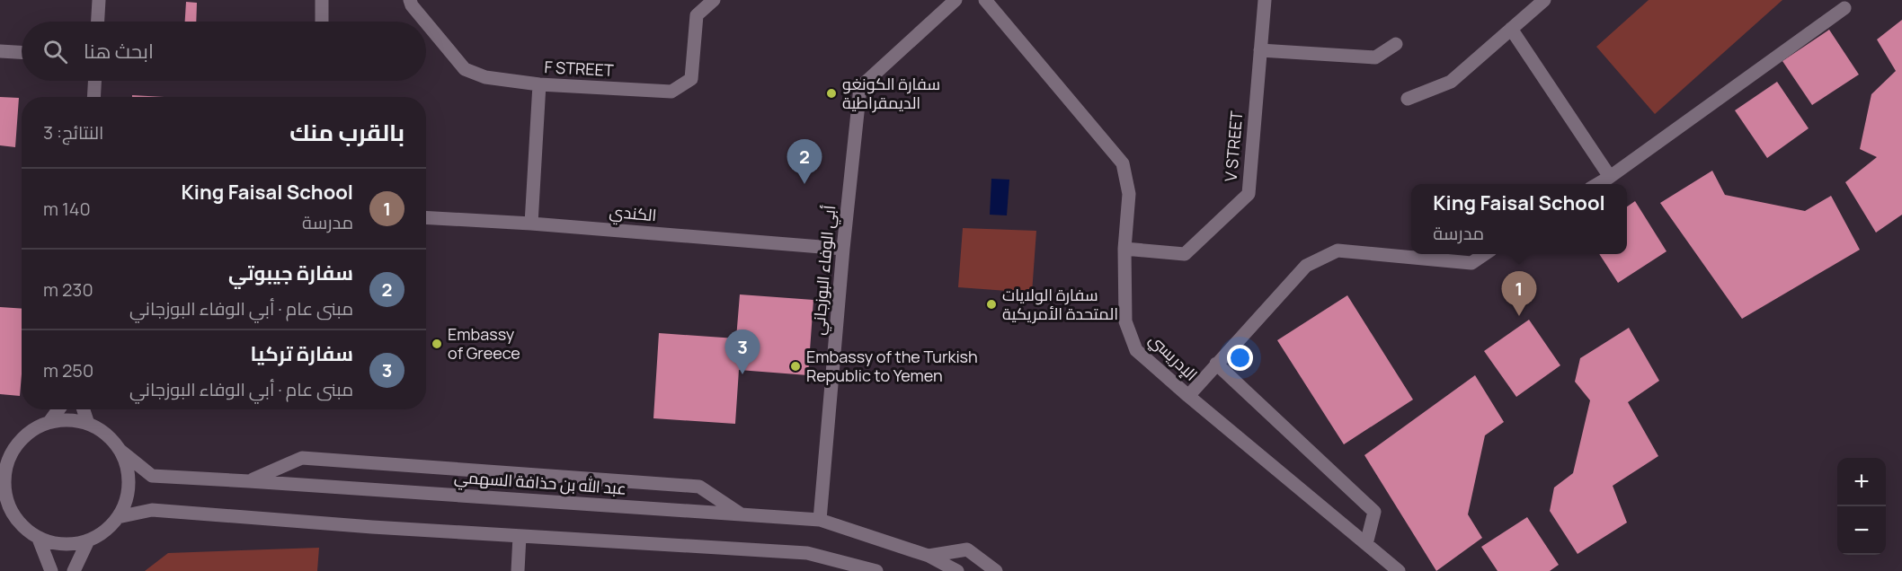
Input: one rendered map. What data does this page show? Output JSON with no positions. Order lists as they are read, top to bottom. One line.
{"streets":{"street":["F STREET","V STREET","الكندي","أبي الوفاء البوزجاني","الإدريسي","عبد الله بن حذافة السهمي"]},"crossings":[["V STREET","الإدريسي"],["الكندي","أبي الوفاء البوزجاني"],["أبي الوفاء البوزجاني","عبد الله بن حذافة السهمي"]],"places":["سفارة الكونغو الديمقراطية","سفارة الولايات المتحدة الأمريكية","Embassy of Greece","Embassy of the Turkish Republic to Yemen"],"page":{"search":"ابحث هنا","heading":["بالقرب منك","النتائج: 3"],"pins":["2","1","3"],"list":[{"mark":"1","name":"King Faisal School","note":"مدرسة","value":"140 m"},{"mark":"2","name":"سفارة جيبوتي","note":"مبنى عام · أبي الوفاء البوزجاني","value":"230 m"},{"mark":"3","name":"سفارة تركيا","note":"مبنى عام · أبي الوفاء البوزجاني","value":"250 m"}],"popup":["King Faisal School","مدرسة"],"map_buttons":["+","−"]}}
